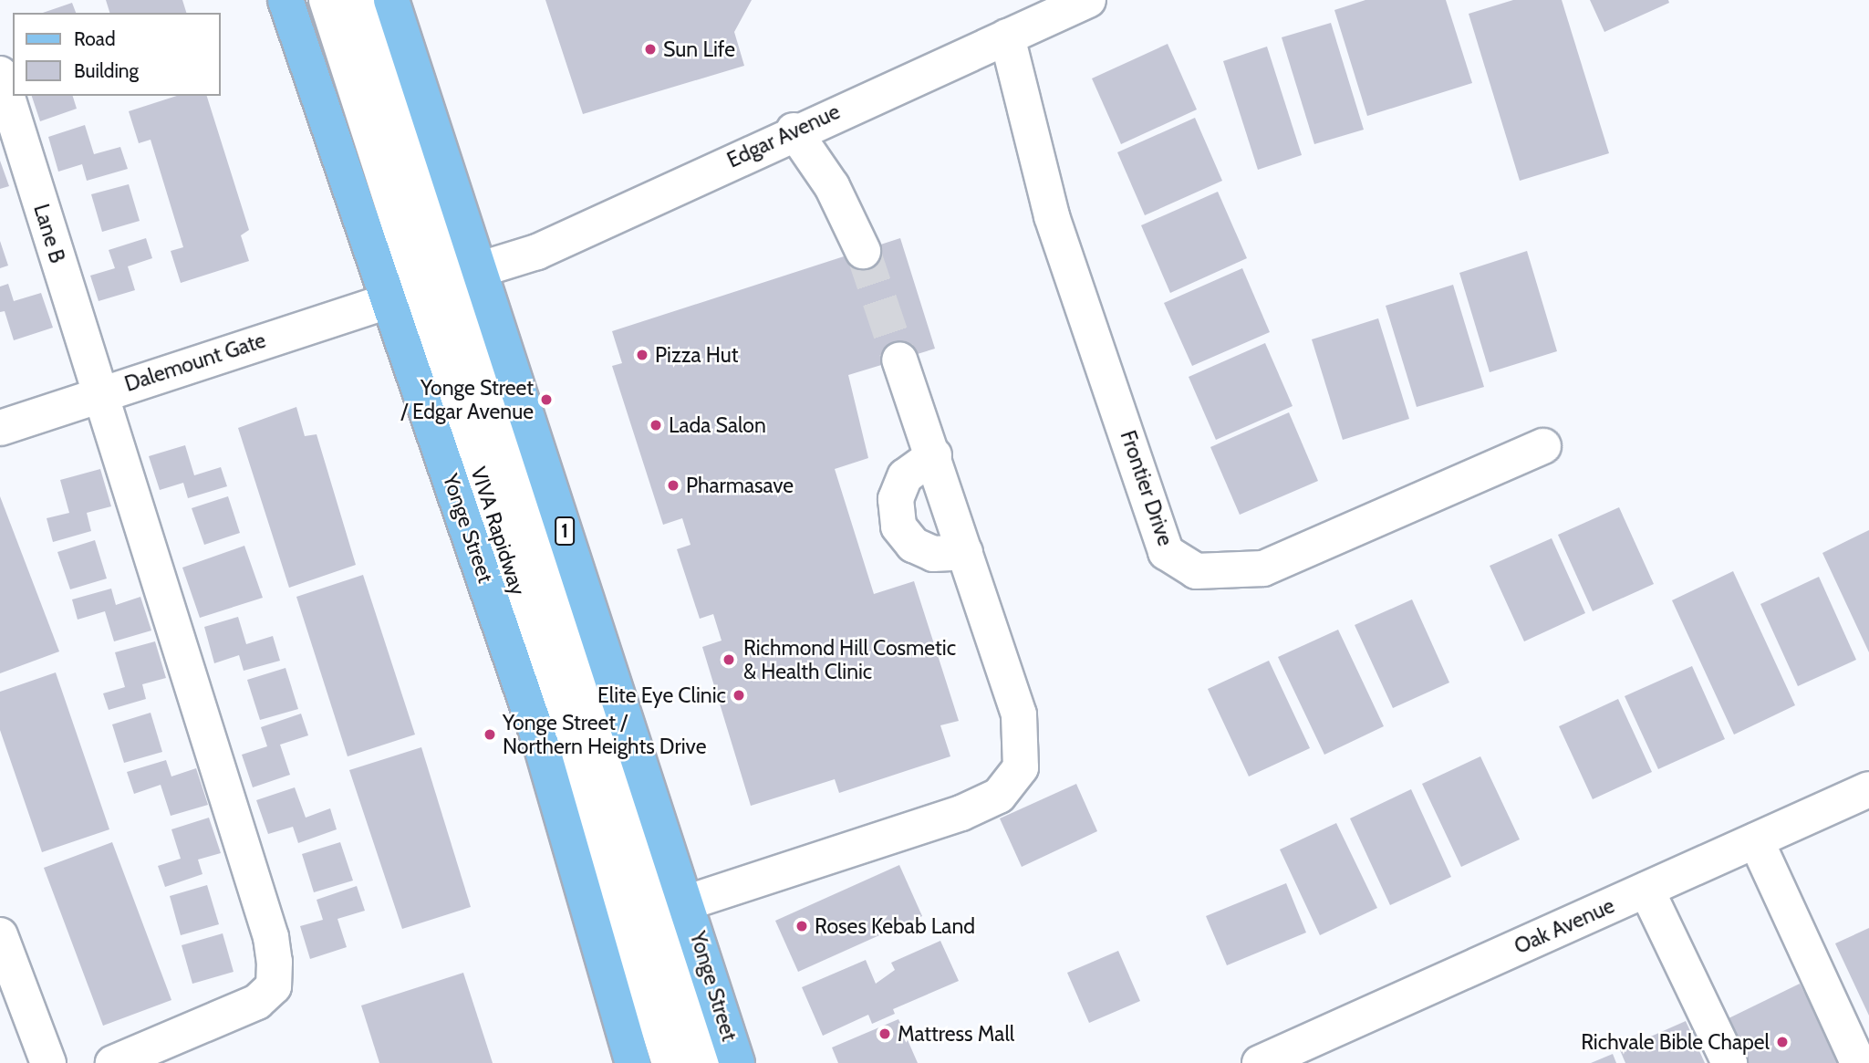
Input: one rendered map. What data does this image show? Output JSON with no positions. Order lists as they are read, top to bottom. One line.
{"streets":{"main road":["Yonge Street","1"],"street":["Edgar Avenue","Lane B","Dalemount Gate","Frontier Drive","VIVA Rapidway","Oak Avenue"]},"crossings":[["Edgar Avenue","Frontier Drive"],["Edgar Avenue","Yonge Street"],["Lane B","Dalemount Gate"],["Dalemount Gate","Yonge Street"]],"places":["Sun Life","Pizza Hut","Yonge Street / Edgar Avenue","Lada Salon","Pharmasave","Richmond Hill Cosmetic & Health Clinic","Elite Eye Clinic","Yonge Street / Northern Heights Drive","Roses Kebab Land","Mattress Mall","Richvale Bible Chapel"],"legend":["Road","Building"]}
